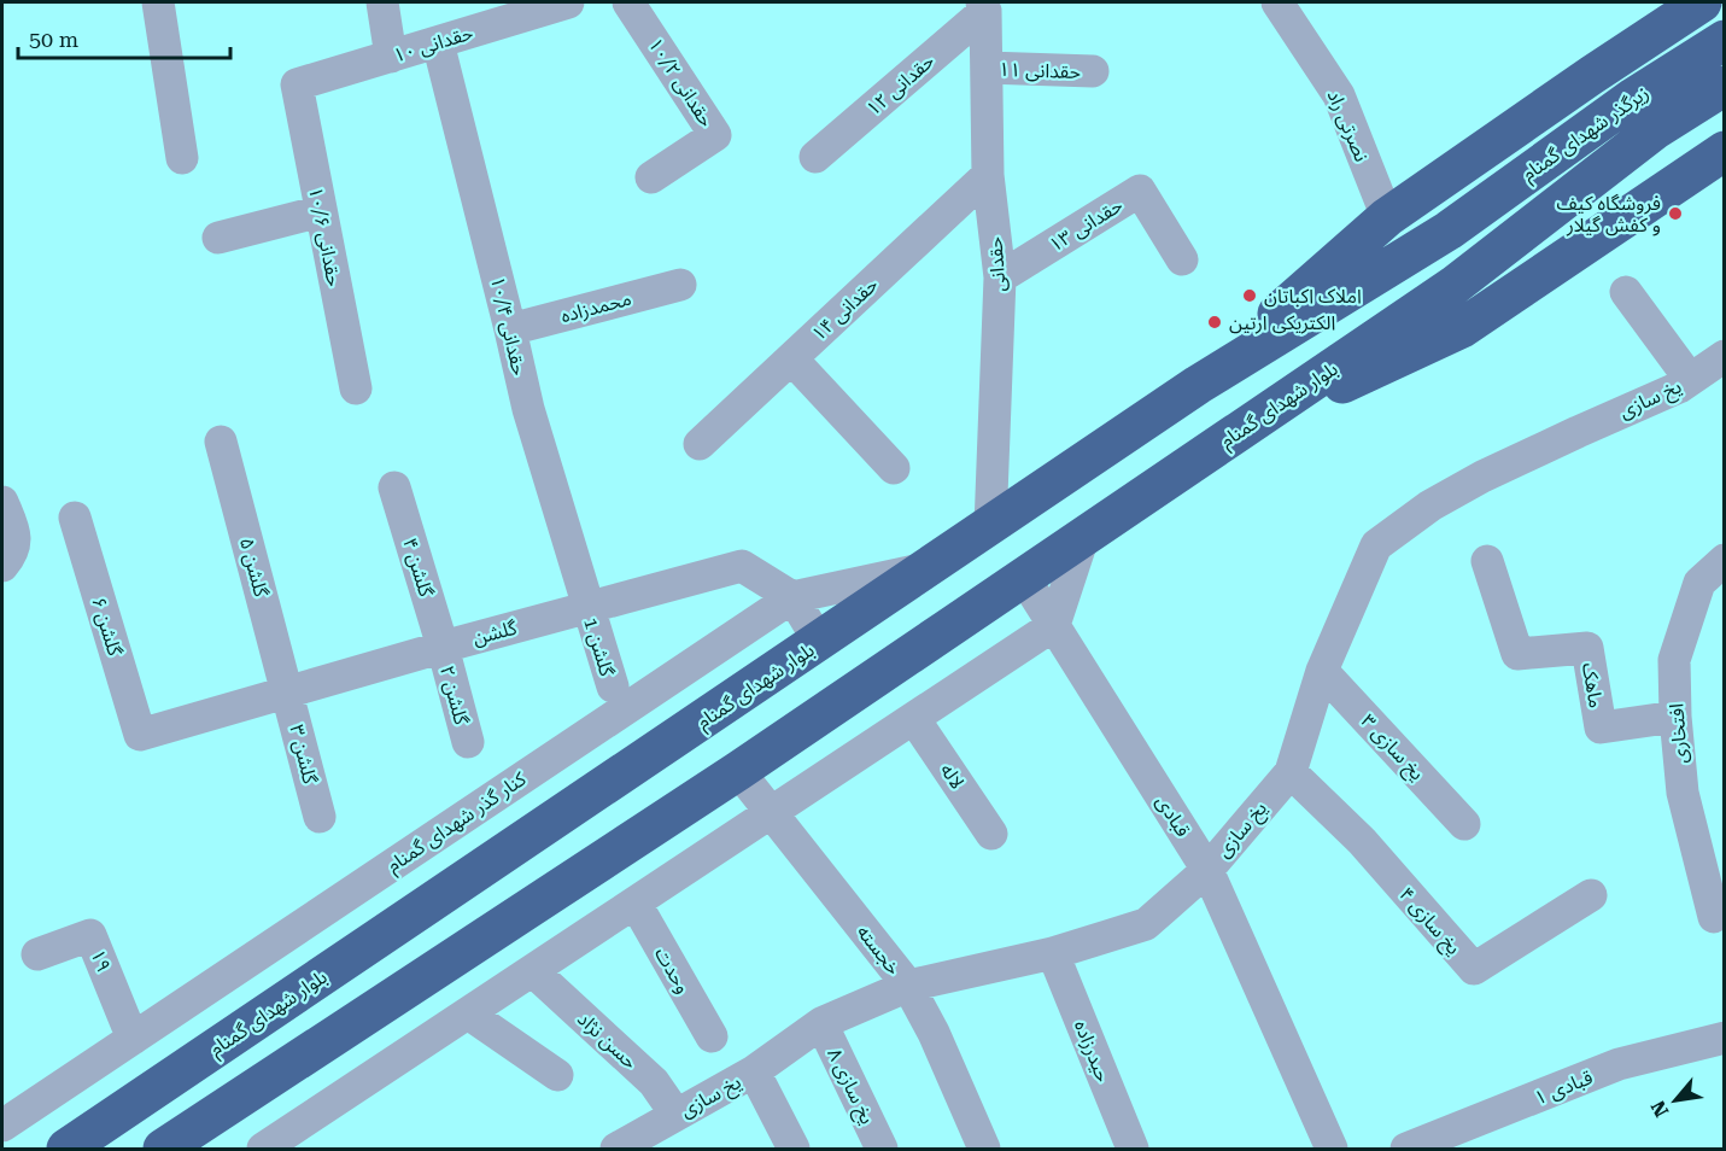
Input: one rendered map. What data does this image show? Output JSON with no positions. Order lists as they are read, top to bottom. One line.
{"streets":{"highway":["زیرگذر شهدای گمنام","بلوار شهدای گمنام"],"street":["حقدانی ۱۰","حقدانی ۱۱","حقدانی ۱۰/۲","حقدانی ۱۲","نصرتی راد","حقدانی ۱۳","حقدانی ۱۰/۶","حقدانی","محمدزاده","حقدانی ۱۴","حقدانی ۱۰/۴","یخ سازی","گلشن ۵","گلشن ۴","گلشن ۶","گلشن","گلشن 1","ماهک","گلشن ۲","افتخاری","یخ سازی ۳","گلشن ۳","لاله","قبادی","کنار گذر شهدای گمنام","یخ سازی ۴","خجسته","۱۹","وحدت","حسن نژاد","حیدرزاده","یخ سازی ۸","قبادی ۱"]},"crossings":[["حقدانی ۱۰","حقدانی ۱۰/۶"],["حقدانی ۱۰","حقدانی ۱۰/۴"],["حقدانی ۱۱","حقدانی"],["حقدانی ۱۲","حقدانی"],["زیرگذر شهدای گمنام","بلوار شهدای گمنام"],["حقدانی ۱۳","حقدانی"],["حقدانی","حقدانی ۱۴"],["حقدانی","بلوار شهدای گمنام"],["محمدزاده","حقدانی ۱۰/۴"],["حقدانی ۱۰/۴","گلشن"],["حقدانی ۱۰/۴","گلشن 1"],["یخ سازی","یخ سازی ۳"],["یخ سازی","قبادی"],["یخ سازی","یخ سازی ۴"],["یخ سازی","خجسته"],["یخ سازی","حسن نژاد"],["یخ سازی","حیدرزاده"],["یخ سازی","یخ سازی ۸"],["بلوار شهدای گمنام","گلشن"],["بلوار شهدای گمنام","قبادی"],["بلوار شهدای گمنام","کنار گذر شهدای گمنام"],["بلوار شهدای گمنام","خجسته"],["گلشن ۵","گلشن"],["گلشن ۵","گلشن ۳"],["گلشن ۴","گلشن"],["گلشن ۴","گلشن ۲"],["گلشن ۶","گلشن"],["گلشن","گلشن 1"],["گلشن","گلشن ۲"],["گلشن","گلشن ۳"],["گلشن","کنار گذر شهدای گمنام"],["ماهک","افتخاری"],["کنار گذر شهدای گمنام","۱۹"]],"places":["فروشگاه کیف و کفش گیلار","املاک اکباتان","الکتریکی ارتین"],"scale_bar":"50 m","north":"bottom left"}
